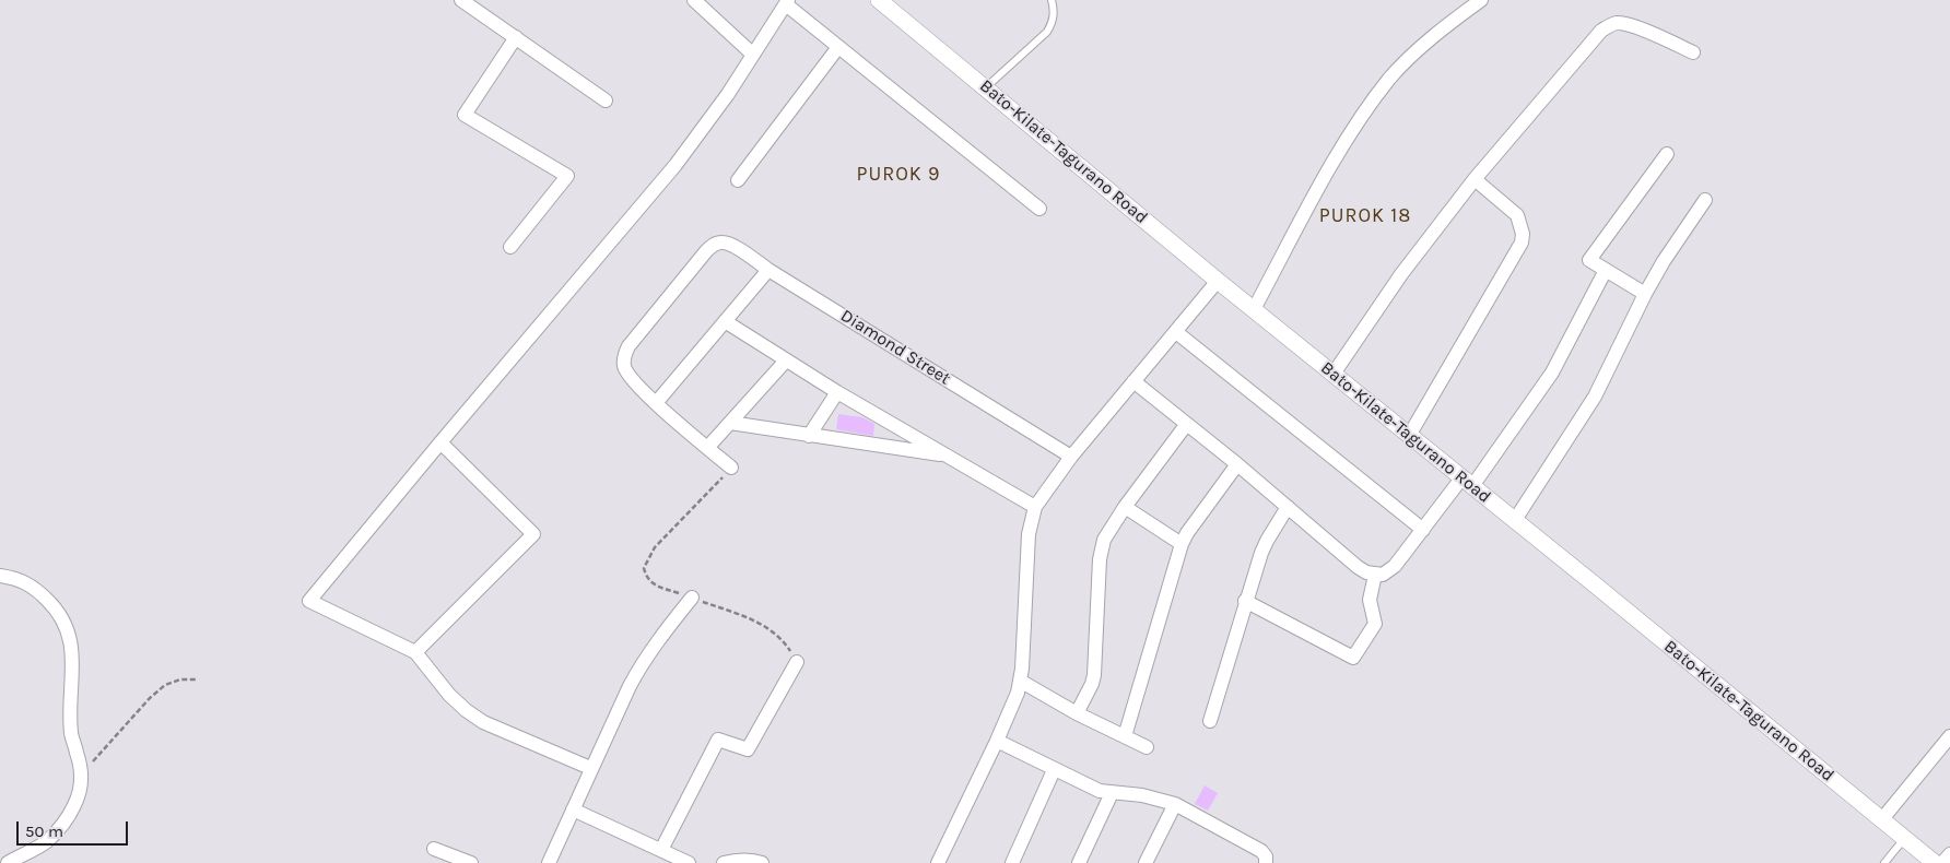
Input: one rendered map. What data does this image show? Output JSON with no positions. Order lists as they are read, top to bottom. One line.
{"streets":{"street":["Bato-Kilate-Tagurano Road","Diamond Street"]},"districts":["PUROK 9","PUROK 18"],"scale_bar":"50 m"}
